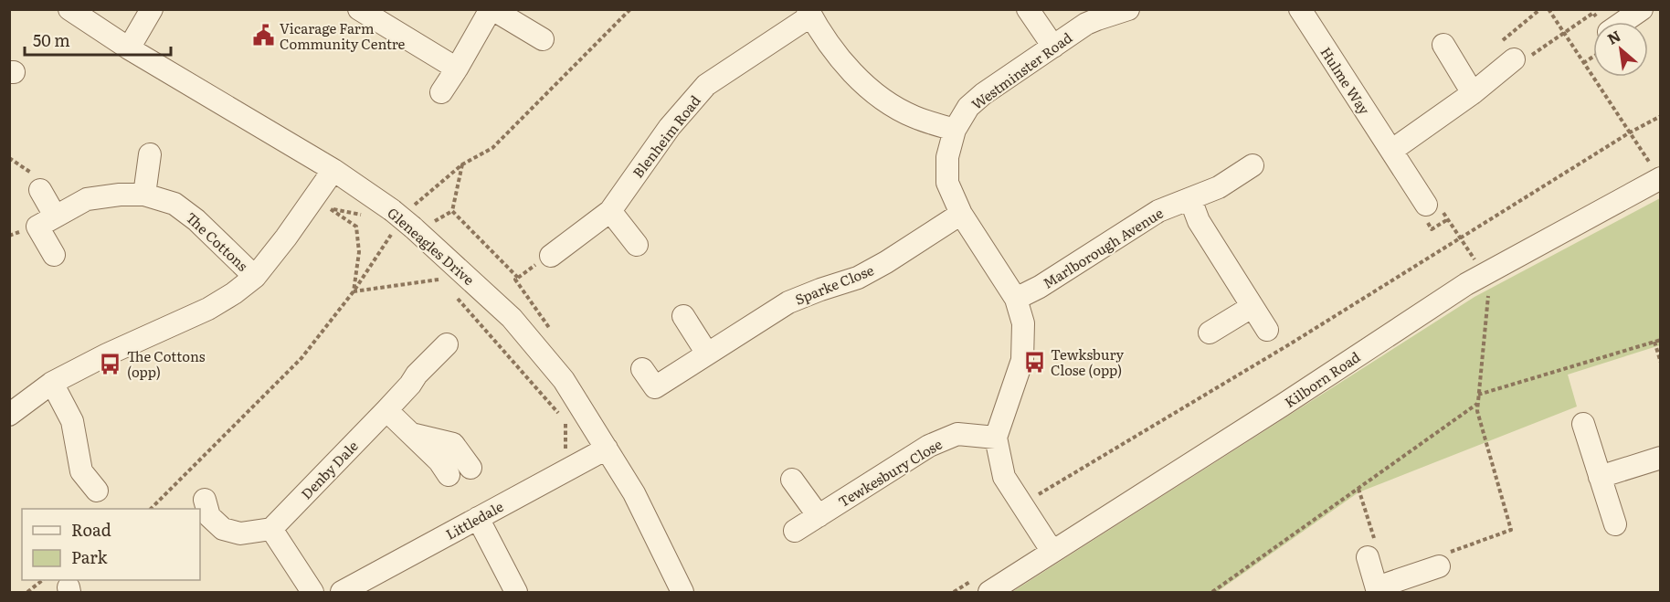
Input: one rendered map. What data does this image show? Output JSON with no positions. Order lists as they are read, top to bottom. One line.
{"streets":{"street":["Westminster Road","Hulme Way","Blenheim Road","The Cottons","Gleneagles Drive","Marlborough Avenue","Sparke Close","Kilborn Road","Denby Dale","Tewkesbury Close","Littledale"]},"crossings":[["Westminster Road","Blenheim Road"],["Westminster Road","Marlborough Avenue"],["Westminster Road","Sparke Close"],["Westminster Road","Tewkesbury Close"],["Gleneagles Drive","Littledale"]],"places":{"public building":["Vicarage Farm Community Centre"],"bus stop":["Tewksbury Close (opp)","The Cottons (opp)"]},"legend":["Road","Park"],"scale_bar":"50 m","north":"top left"}
